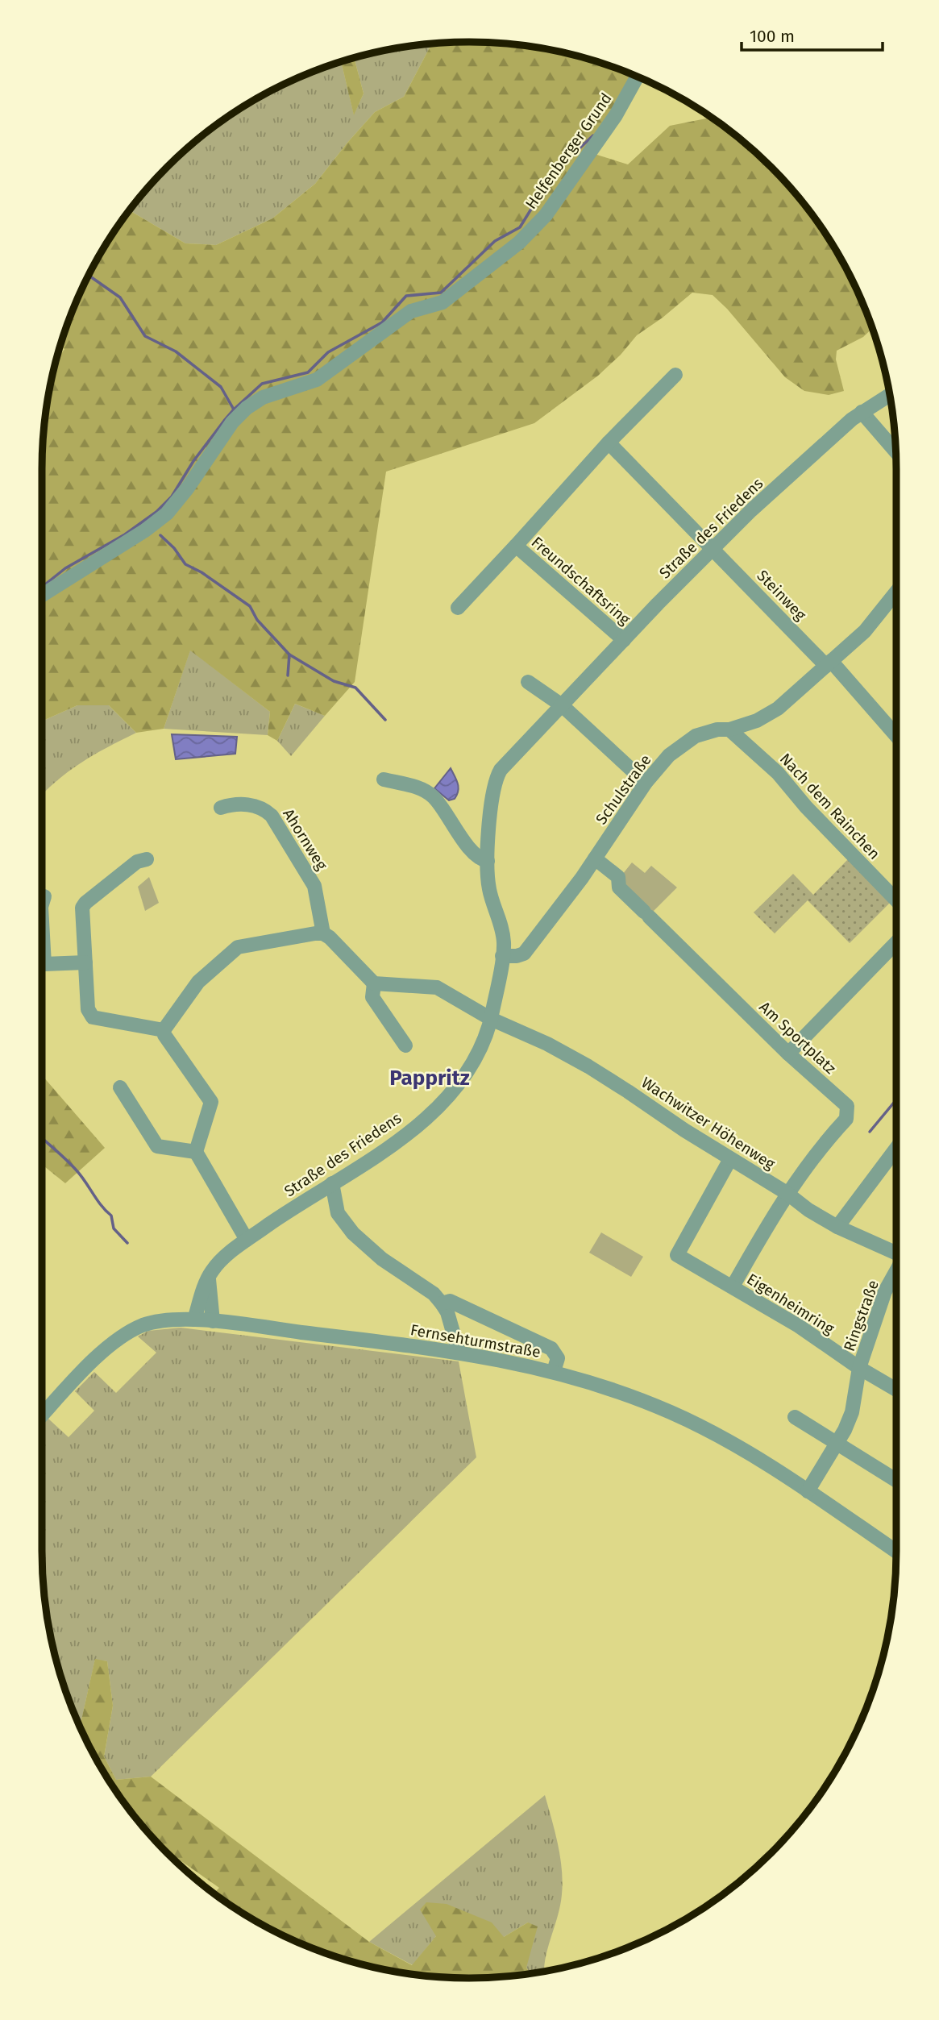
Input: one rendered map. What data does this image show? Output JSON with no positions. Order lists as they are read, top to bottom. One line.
{"streets":{"street":["Helfenberger Grund","Straße des Friedens","Freundschaftsring","Steinweg","Schulstraße","Nach dem Rainchen","Ahornweg","Am Sportplatz","Wachwitzer Höhenweg","Eigenheimring","Ringstraße","Fernsehturmstraße"]},"crossings":[["Straße des Friedens","Freundschaftsring"],["Straße des Friedens","Steinweg"],["Straße des Friedens","Schulstraße"],["Straße des Friedens","Wachwitzer Höhenweg"],["Straße des Friedens","Fernsehturmstraße"],["Steinweg","Schulstraße"],["Schulstraße","Nach dem Rainchen"],["Schulstraße","Am Sportplatz"],["Am Sportplatz","Wachwitzer Höhenweg"],["Am Sportplatz","Eigenheimring"],["Wachwitzer Höhenweg","Eigenheimring"],["Eigenheimring","Ringstraße"]],"districts":["Pappritz"],"scale_bar":"100 m"}
